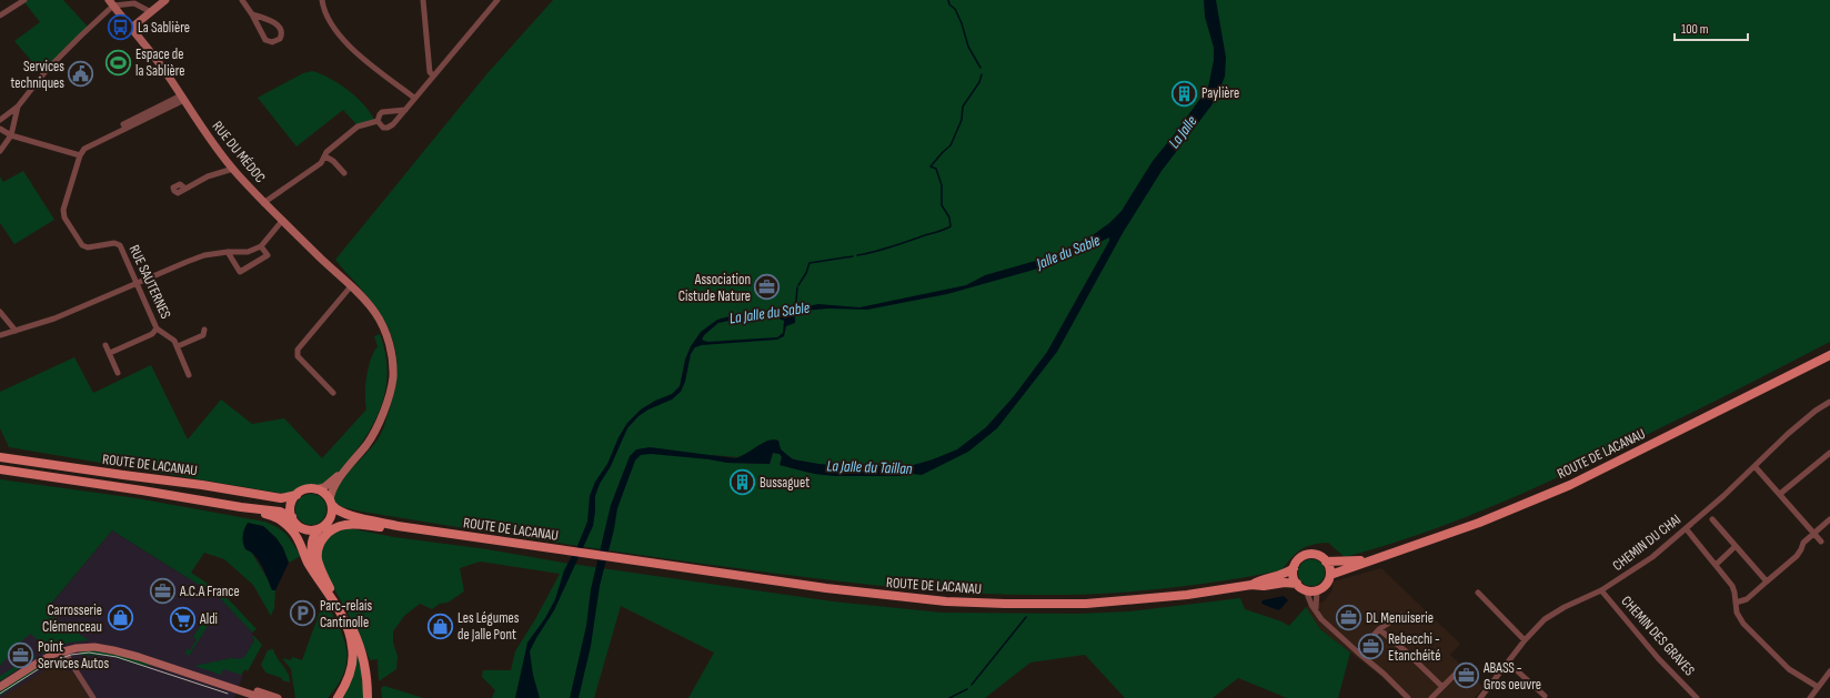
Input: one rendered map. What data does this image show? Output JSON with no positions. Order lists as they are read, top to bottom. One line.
{"streets":{"main road":["ROUTE DE LACANAU"],"street":["RUE DU MÉDOC","RUE SAUTERNES","CHEMIN DU CHAI","CHEMIN DES GRAVES"]},"crossings":[["RUE DU MÉDOC","ROUTE DE LACANAU"],["CHEMIN DU CHAI","CHEMIN DES GRAVES"]],"water":["La Jalle","Jalle du Sable","La Jalle du Sable","La Jalle du Taillan"],"places":{"bus stop":["La Sablière"],"sports":["Espace de la Sablière"],"public building":["Services techniques"],"building":["Paylière","Bussaguet"],"office":["Association Cistude Nature","A.C.A France","DL Menuiserie","Rebecchi - Etanchéité","Point Services Autos","ABASS - Gros oeuvre"],"parking":["Parc-relais Cantinolle"],"shop":["Carrosserie Clémenceau","Les Légumes de Jalle Pont"],"supermarket":["Aldi"]},"scale_bar":"100 m"}
